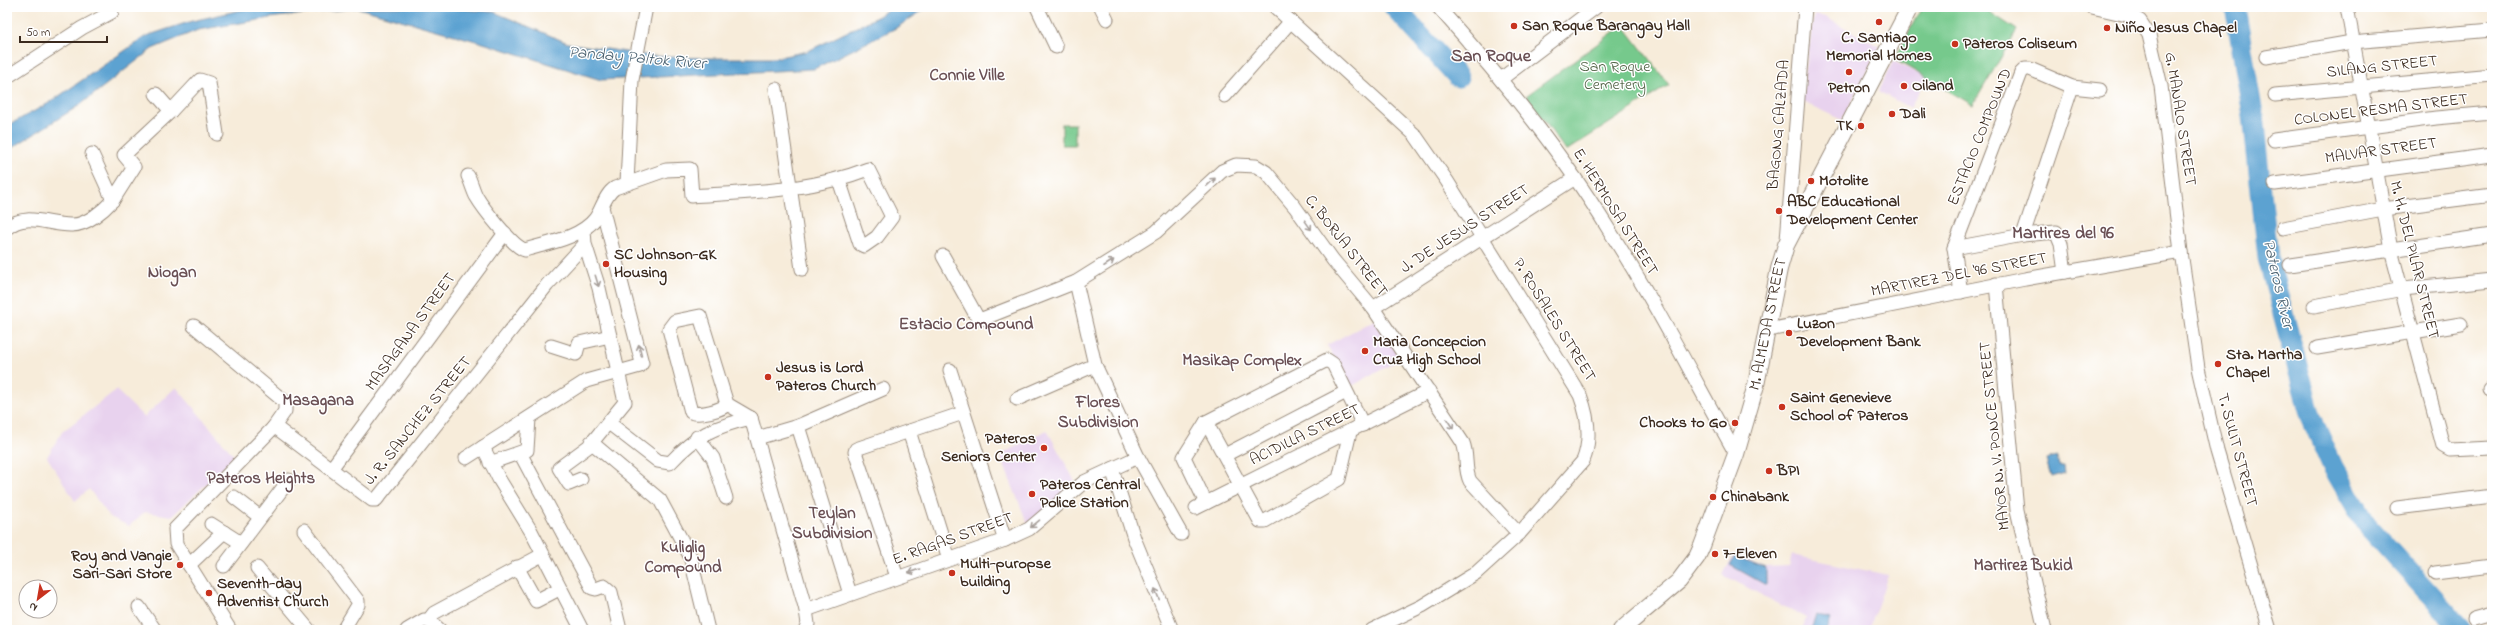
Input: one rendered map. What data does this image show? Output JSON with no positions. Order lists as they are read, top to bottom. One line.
{"streets":{"main road":["M. ALMEDA STREET"],"street":["SILANG STREET","COLONEL RESMA STREET","G. MANALO STREET","BAGONG CALZADA","ESTACIO COMPOUND","MALVAR STREET","E. HERMOSA STREET","J. DE JESUS STREET","C. BORJA STREET","M. H. DEL PILAR STREET","MARTIREZ DEL '96 STREET","P. ROSALES STREET","MASAGANA STREET","J. R. SANCHEZ STREET","ACIDILLA STREET","MAYOR N. V. PONCE STREET","T. SULIT STREET","E. RAGAS STREET"]},"crossings":[["SILANG STREET","M. H. DEL PILAR STREET"],["COLONEL RESMA STREET","M. H. DEL PILAR STREET"],["G. MANALO STREET","MARTIREZ DEL '96 STREET"],["G. MANALO STREET","T. SULIT STREET"],["BAGONG CALZADA","M. ALMEDA STREET"],["ESTACIO COMPOUND","MARTIREZ DEL '96 STREET"],["MALVAR STREET","M. H. DEL PILAR STREET"],["E. HERMOSA STREET","J. DE JESUS STREET"],["E. HERMOSA STREET","M. ALMEDA STREET"],["J. DE JESUS STREET","C. BORJA STREET"],["J. DE JESUS STREET","P. ROSALES STREET"],["C. BORJA STREET","P. ROSALES STREET"],["C. BORJA STREET","ACIDILLA STREET"],["MARTIREZ DEL '96 STREET","M. ALMEDA STREET"],["MARTIREZ DEL '96 STREET","MAYOR N. V. PONCE STREET"],["MARTIREZ DEL '96 STREET","T. SULIT STREET"],["MASAGANA STREET","J. R. SANCHEZ STREET"]],"districts":["San Roque","Connie Ville","Martires del 96","Niogan","Estacio Compound","Masikap Complex","Masagana","Flores Subdivision","Pateros Heights","Teylan Subdivision","Kuliglig Compound","Martirez Bukid"],"water":["Panday Paltok River","Pateros River"],"parks":["San Roque Cemetery"],"places":["C. Santiago Memorial Homes","San Roque Barangay Hall","Niño Jesus Chapel","Pateros Coliseum","Petron","Oiland","Dali","TK","Motolite","ABC Educational Development Center","SC Johnson-GK Housing","Luzon Development Bank","Maria Concepcion Cruz High School","Sta. Martha Chapel","Jesus is Lord Pateros Church","Saint Genevieve School of Pateros","Chooks to Go","Pateros Seniors Center","BPI","Pateros Central Police Station","Chinabank","7-Eleven","Roy and Vangie Sari-Sari Store","Multi-puropse building","Seventh-day Adventist Church"],"scale_bar":"50 m","north":"bottom left"}
